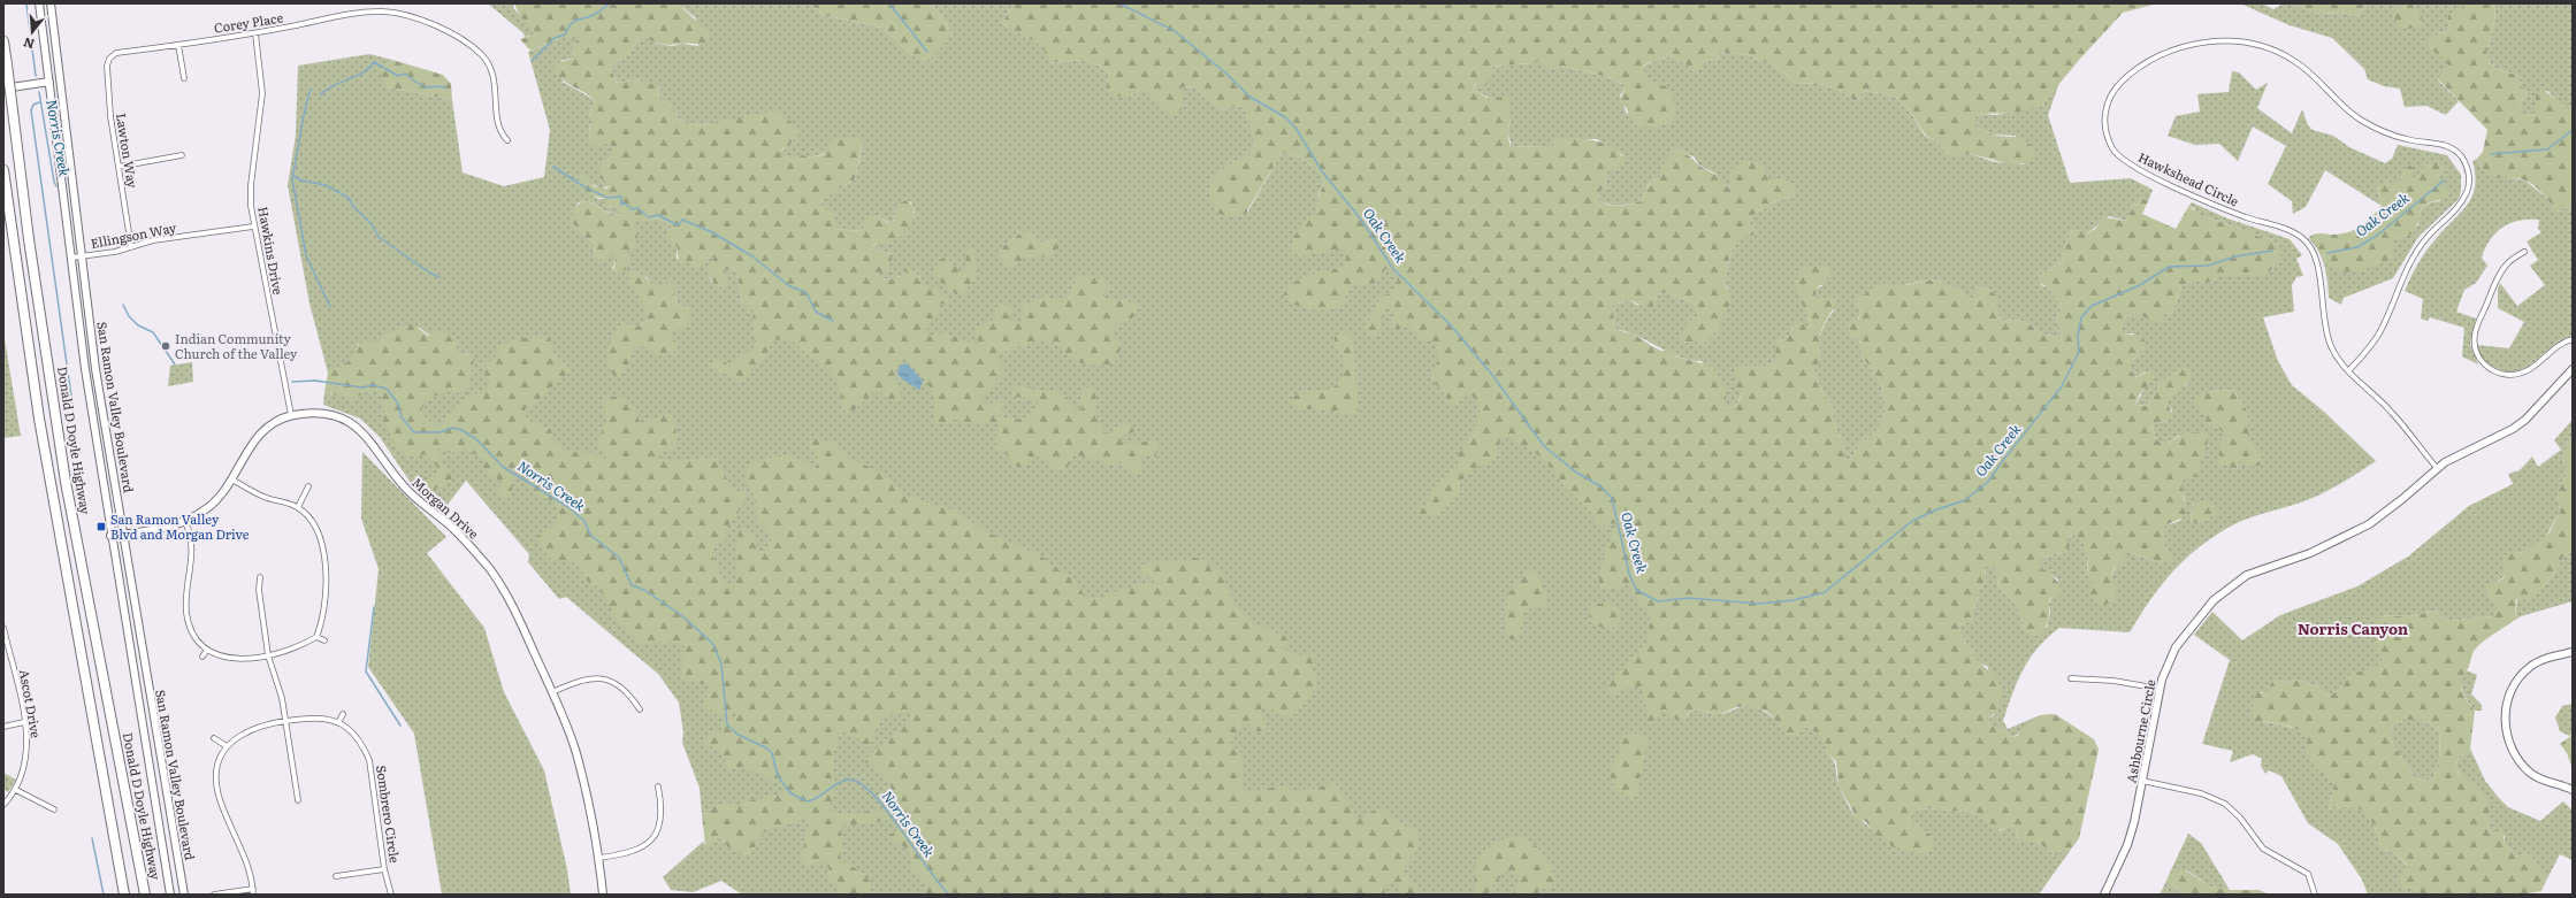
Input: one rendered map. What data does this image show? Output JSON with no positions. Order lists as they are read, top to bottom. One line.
{"streets":{"highway":["Donald D Doyle Highway"],"street":["Corey Place","Lawton Way","Hawkshead Circle","Ellingson Way","Hawkins Drive","San Ramon Valley Boulevard","Morgan Drive","Ascot Drive","Ashbourne Circle","Sombrero Circle"]},"crossings":[["Corey Place","Lawton Way"],["Corey Place","Hawkins Drive"],["Lawton Way","Ellingson Way"],["Hawkshead Circle","Ashbourne Circle"],["Ellingson Way","Hawkins Drive"],["Ellingson Way","San Ramon Valley Boulevard"],["Hawkins Drive","Morgan Drive"],["San Ramon Valley Boulevard","Morgan Drive"]],"districts":["Norris Canyon"],"water":["Norris Creek","Oak Creek"],"places":{"other":["Indian Community Church of the Valley"],"transit":["San Ramon Valley Blvd and Morgan Drive"]},"north":"bottom"}
